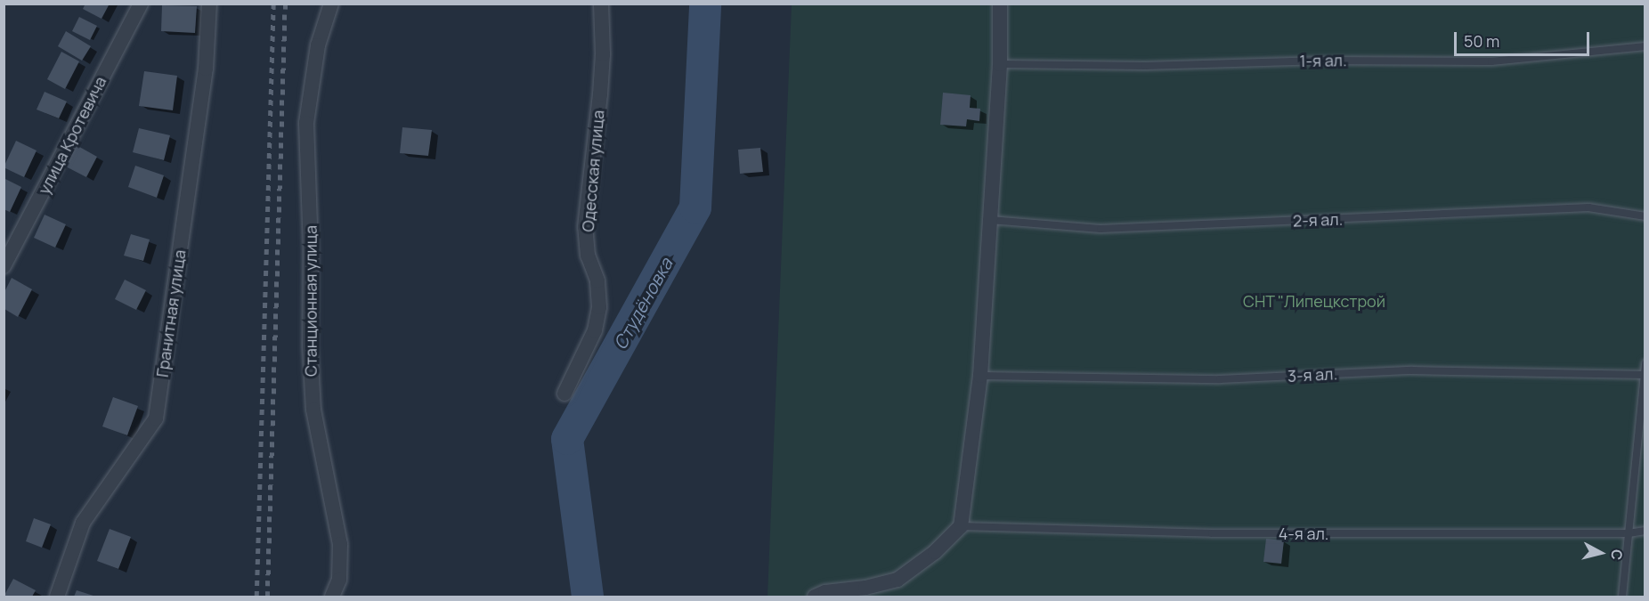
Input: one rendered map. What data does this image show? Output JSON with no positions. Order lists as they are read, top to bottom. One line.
{"streets":{"street":["улица Кротевича","Одесская улица","Станционная улица","Гранитная улица"],"lane":["1-я ал.","2-я ал.","3-я ал.","4-я ал."]},"water":["Студёновка"],"parks":["СНТ \"Липецкстрой"],"scale_bar":"50 m","north":"right"}
